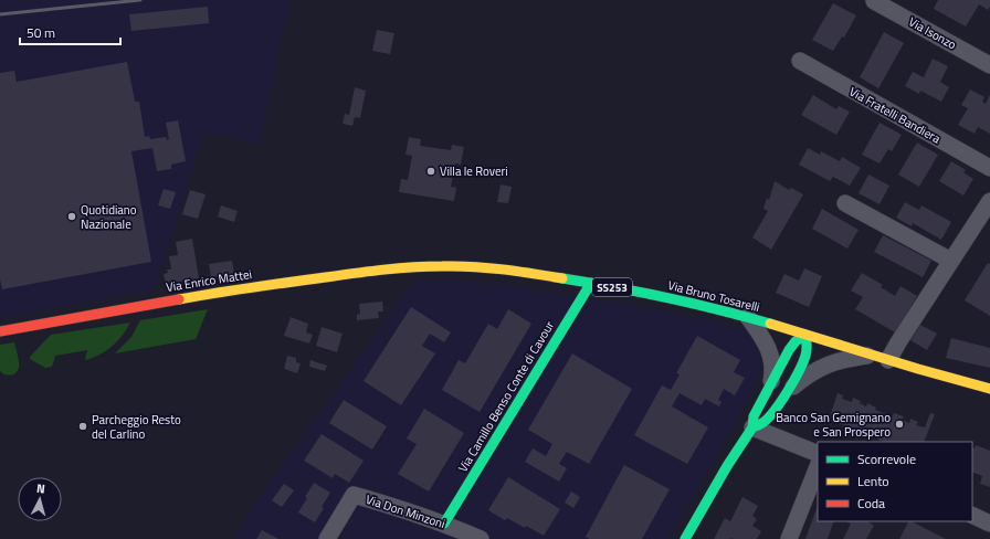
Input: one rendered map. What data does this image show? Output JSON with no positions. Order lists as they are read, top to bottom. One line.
{"streets":{"main road":["Via Enrico Mattei","SS253","Via Bruno Tosarelli","Via Camillo Benso Conte di Cavour"],"street":["Via Isonzo","Via Fratelli Bandiera","Via Don Minzoni"]},"crossings":[["Via Enrico Mattei","Via Bruno Tosarelli"],["Via Bruno Tosarelli","Via Camillo Benso Conte di Cavour"],["Via Camillo Benso Conte di Cavour","Via Don Minzoni"]],"places":["Villa le Roveri","Quotidiano Nazionale","Banco San Gemignano e San Prospero","Parcheggio Resto del Carlino"],"legend":["Scorrevole","Lento","Coda"],"scale_bar":"50 m","north":"top"}
